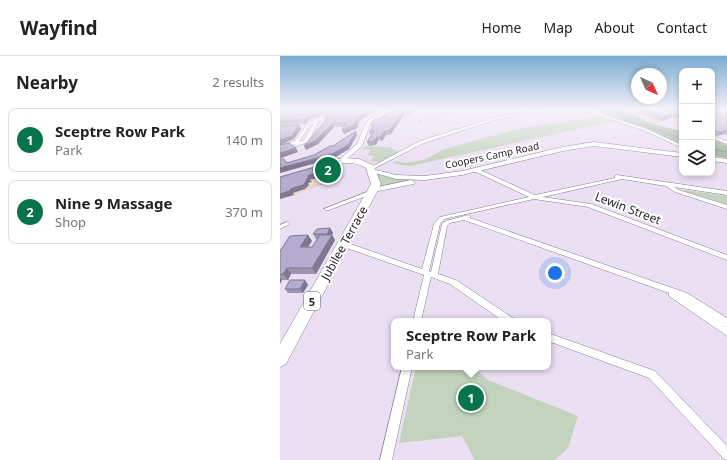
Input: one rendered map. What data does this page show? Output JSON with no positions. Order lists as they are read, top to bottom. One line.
{"streets":{"highway":["Jubilee Terrace","5"],"main road":["Coopers Camp Road"],"street":["Lewin Street"]},"crossings":[["Coopers Camp Road","Lewin Street"],["Coopers Camp Road","Jubilee Terrace"]],"north":"bottom right","page":{"header":"Wayfind","nav":["Home","Map","About","Contact"],"heading":["Nearby","2 results"],"map_buttons":["+","−"],"list":[{"mark":"1","name":"Sceptre Row Park","note":"Park","value":"140 m"},{"mark":"2","name":"Nine 9 Massage","note":"Shop","value":"370 m"}],"pins":["2","1"],"popup":["Sceptre Row Park","Park"]}}
